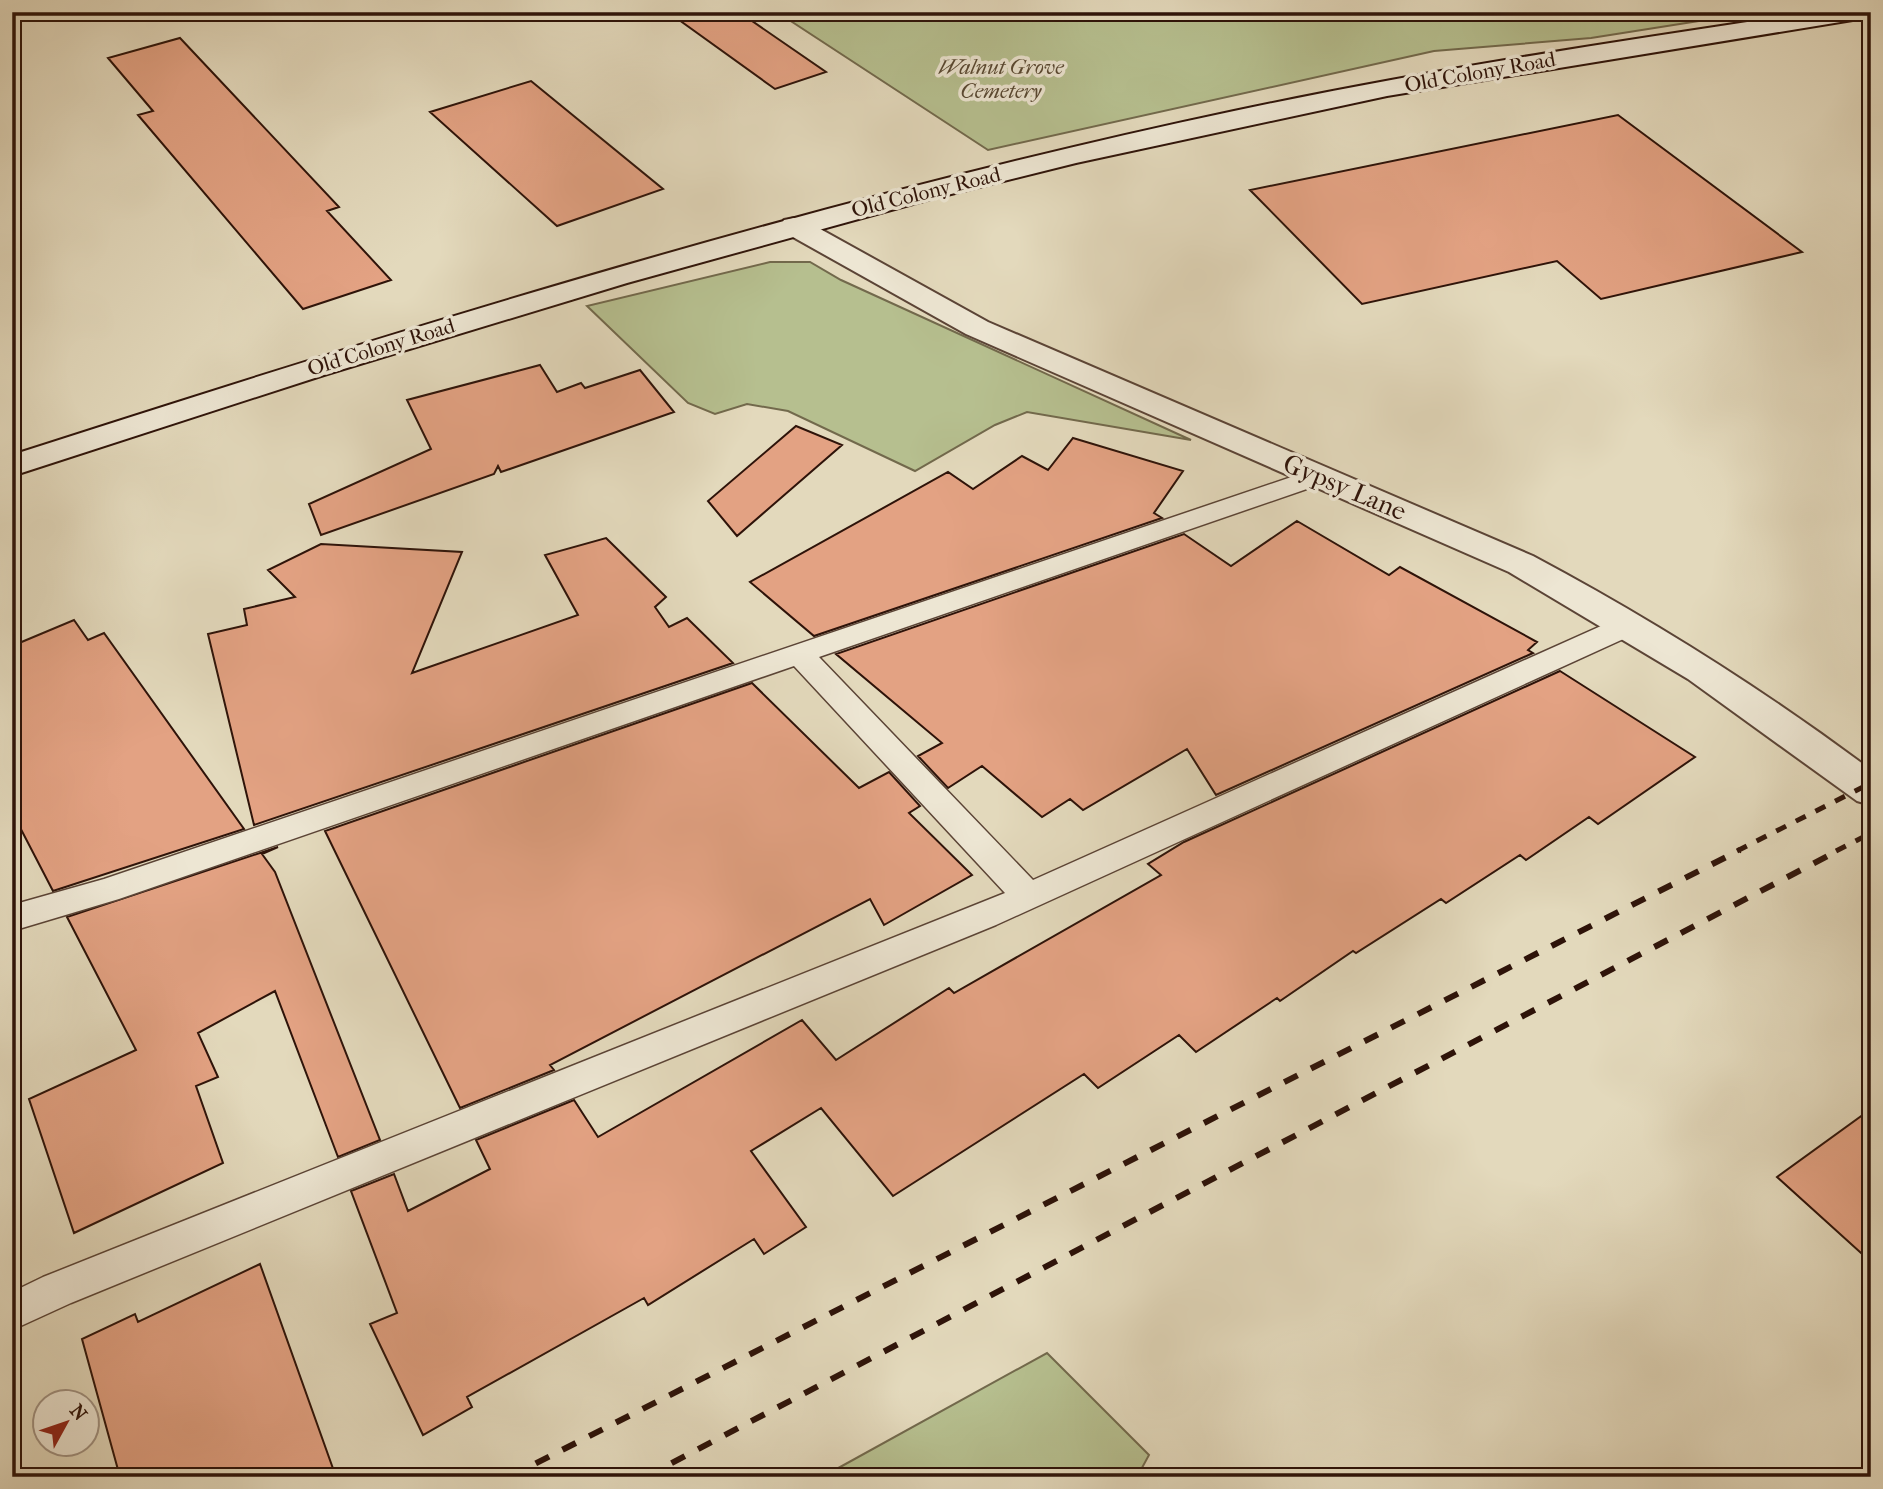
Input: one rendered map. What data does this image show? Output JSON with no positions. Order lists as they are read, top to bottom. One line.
{"streets":{"main road":["Old Colony Road","Gypsy Lane"]},"crossings":[["Old Colony Road","Gypsy Lane"]],"parks":["Walnut Grove Cemetery"],"north":"top right"}
